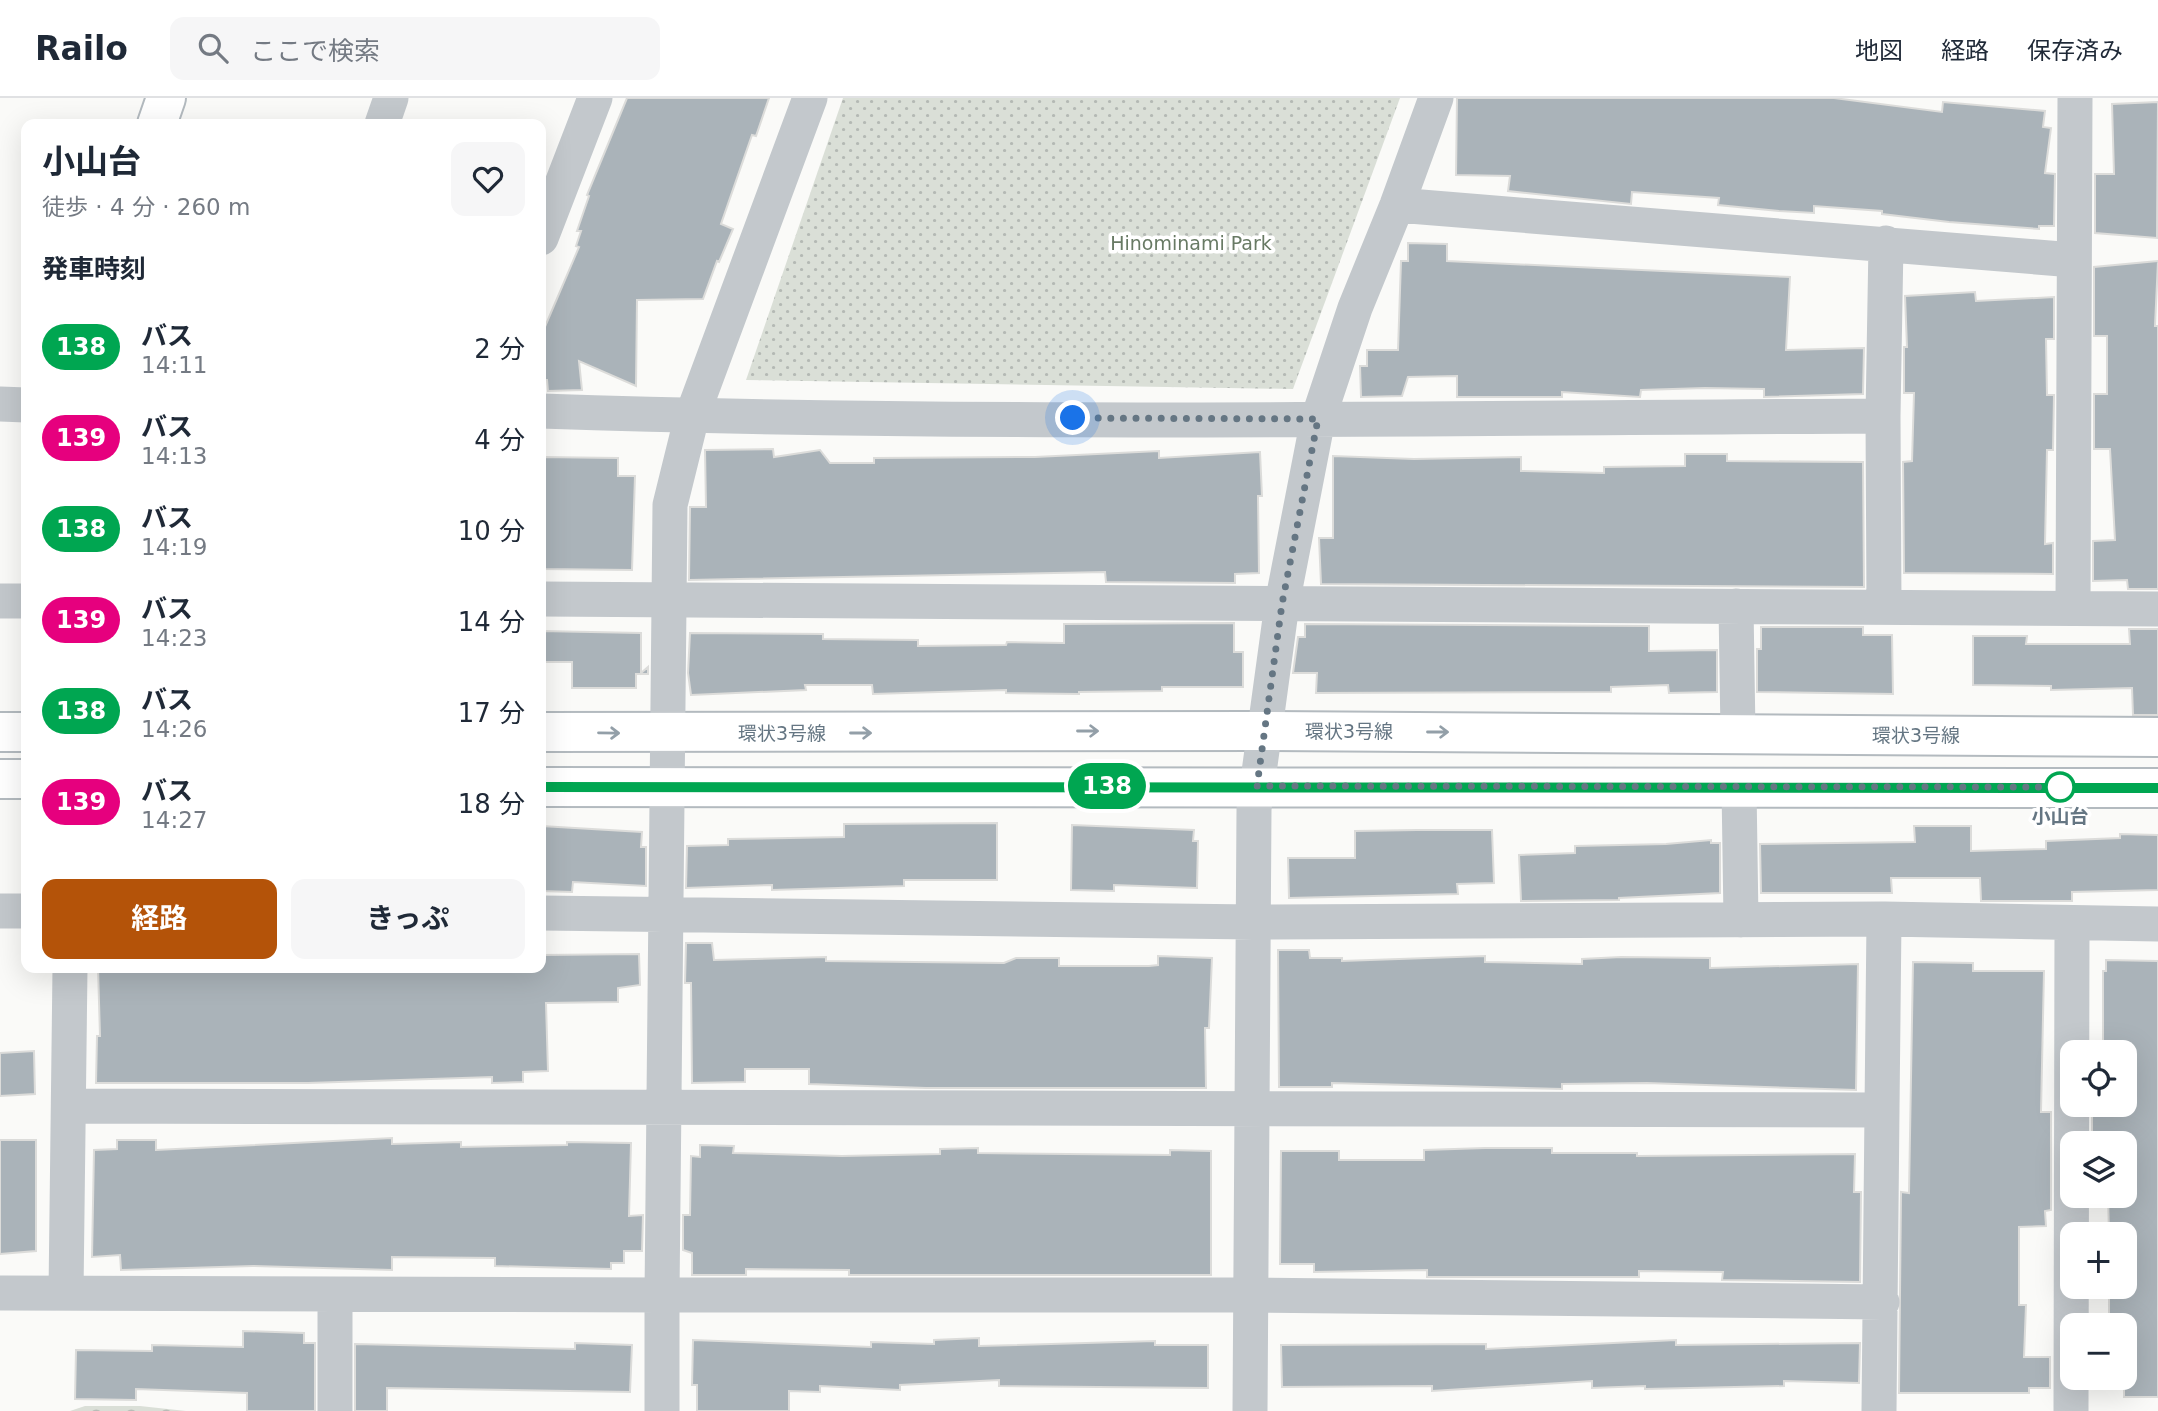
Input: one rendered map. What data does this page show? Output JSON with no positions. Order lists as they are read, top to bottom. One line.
{"streets":{"street":["環状3号線"]},"parks":["Hinominami Park"],"places":["小山台"],"lines":["bus line 138"],"page":{"header":"Railo","search":"ここで検索","nav":["地図","経路","保存済み"],"on_map":"138","heading":[["小山台","徒歩 · 4 分 · 260 m"],"発車時刻"],"list":[{"mark":"138","name":"バス","note":"14:11","value":"2 分"},{"mark":"139","name":"バス","note":"14:13","value":"4 分"},{"mark":"138","name":"バス","note":"14:19","value":"10 分"},{"mark":"139","name":"バス","note":"14:23","value":"14 分"},{"mark":"138","name":"バス","note":"14:26","value":"17 分"},{"mark":"139","name":"バス","note":"14:27","value":"18 分"}],"buttons":["経路","きっぷ"],"map_buttons":["+","−"]}}
